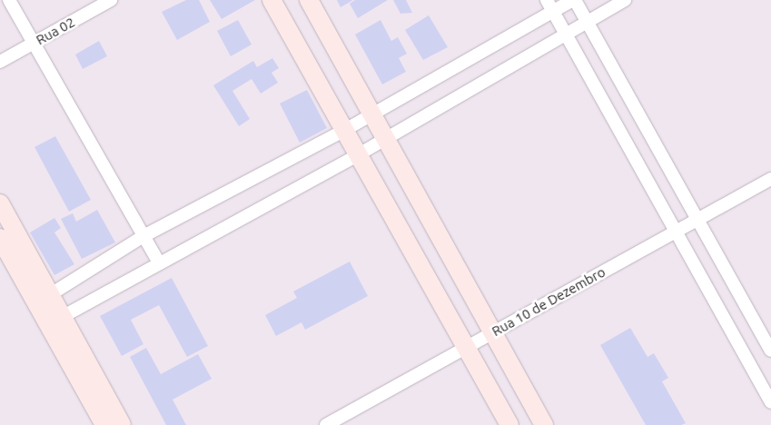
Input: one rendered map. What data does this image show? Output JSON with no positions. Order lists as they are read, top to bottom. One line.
{"streets":{"street":["Rua 02","Rua 10 de Dezembro"]}}
